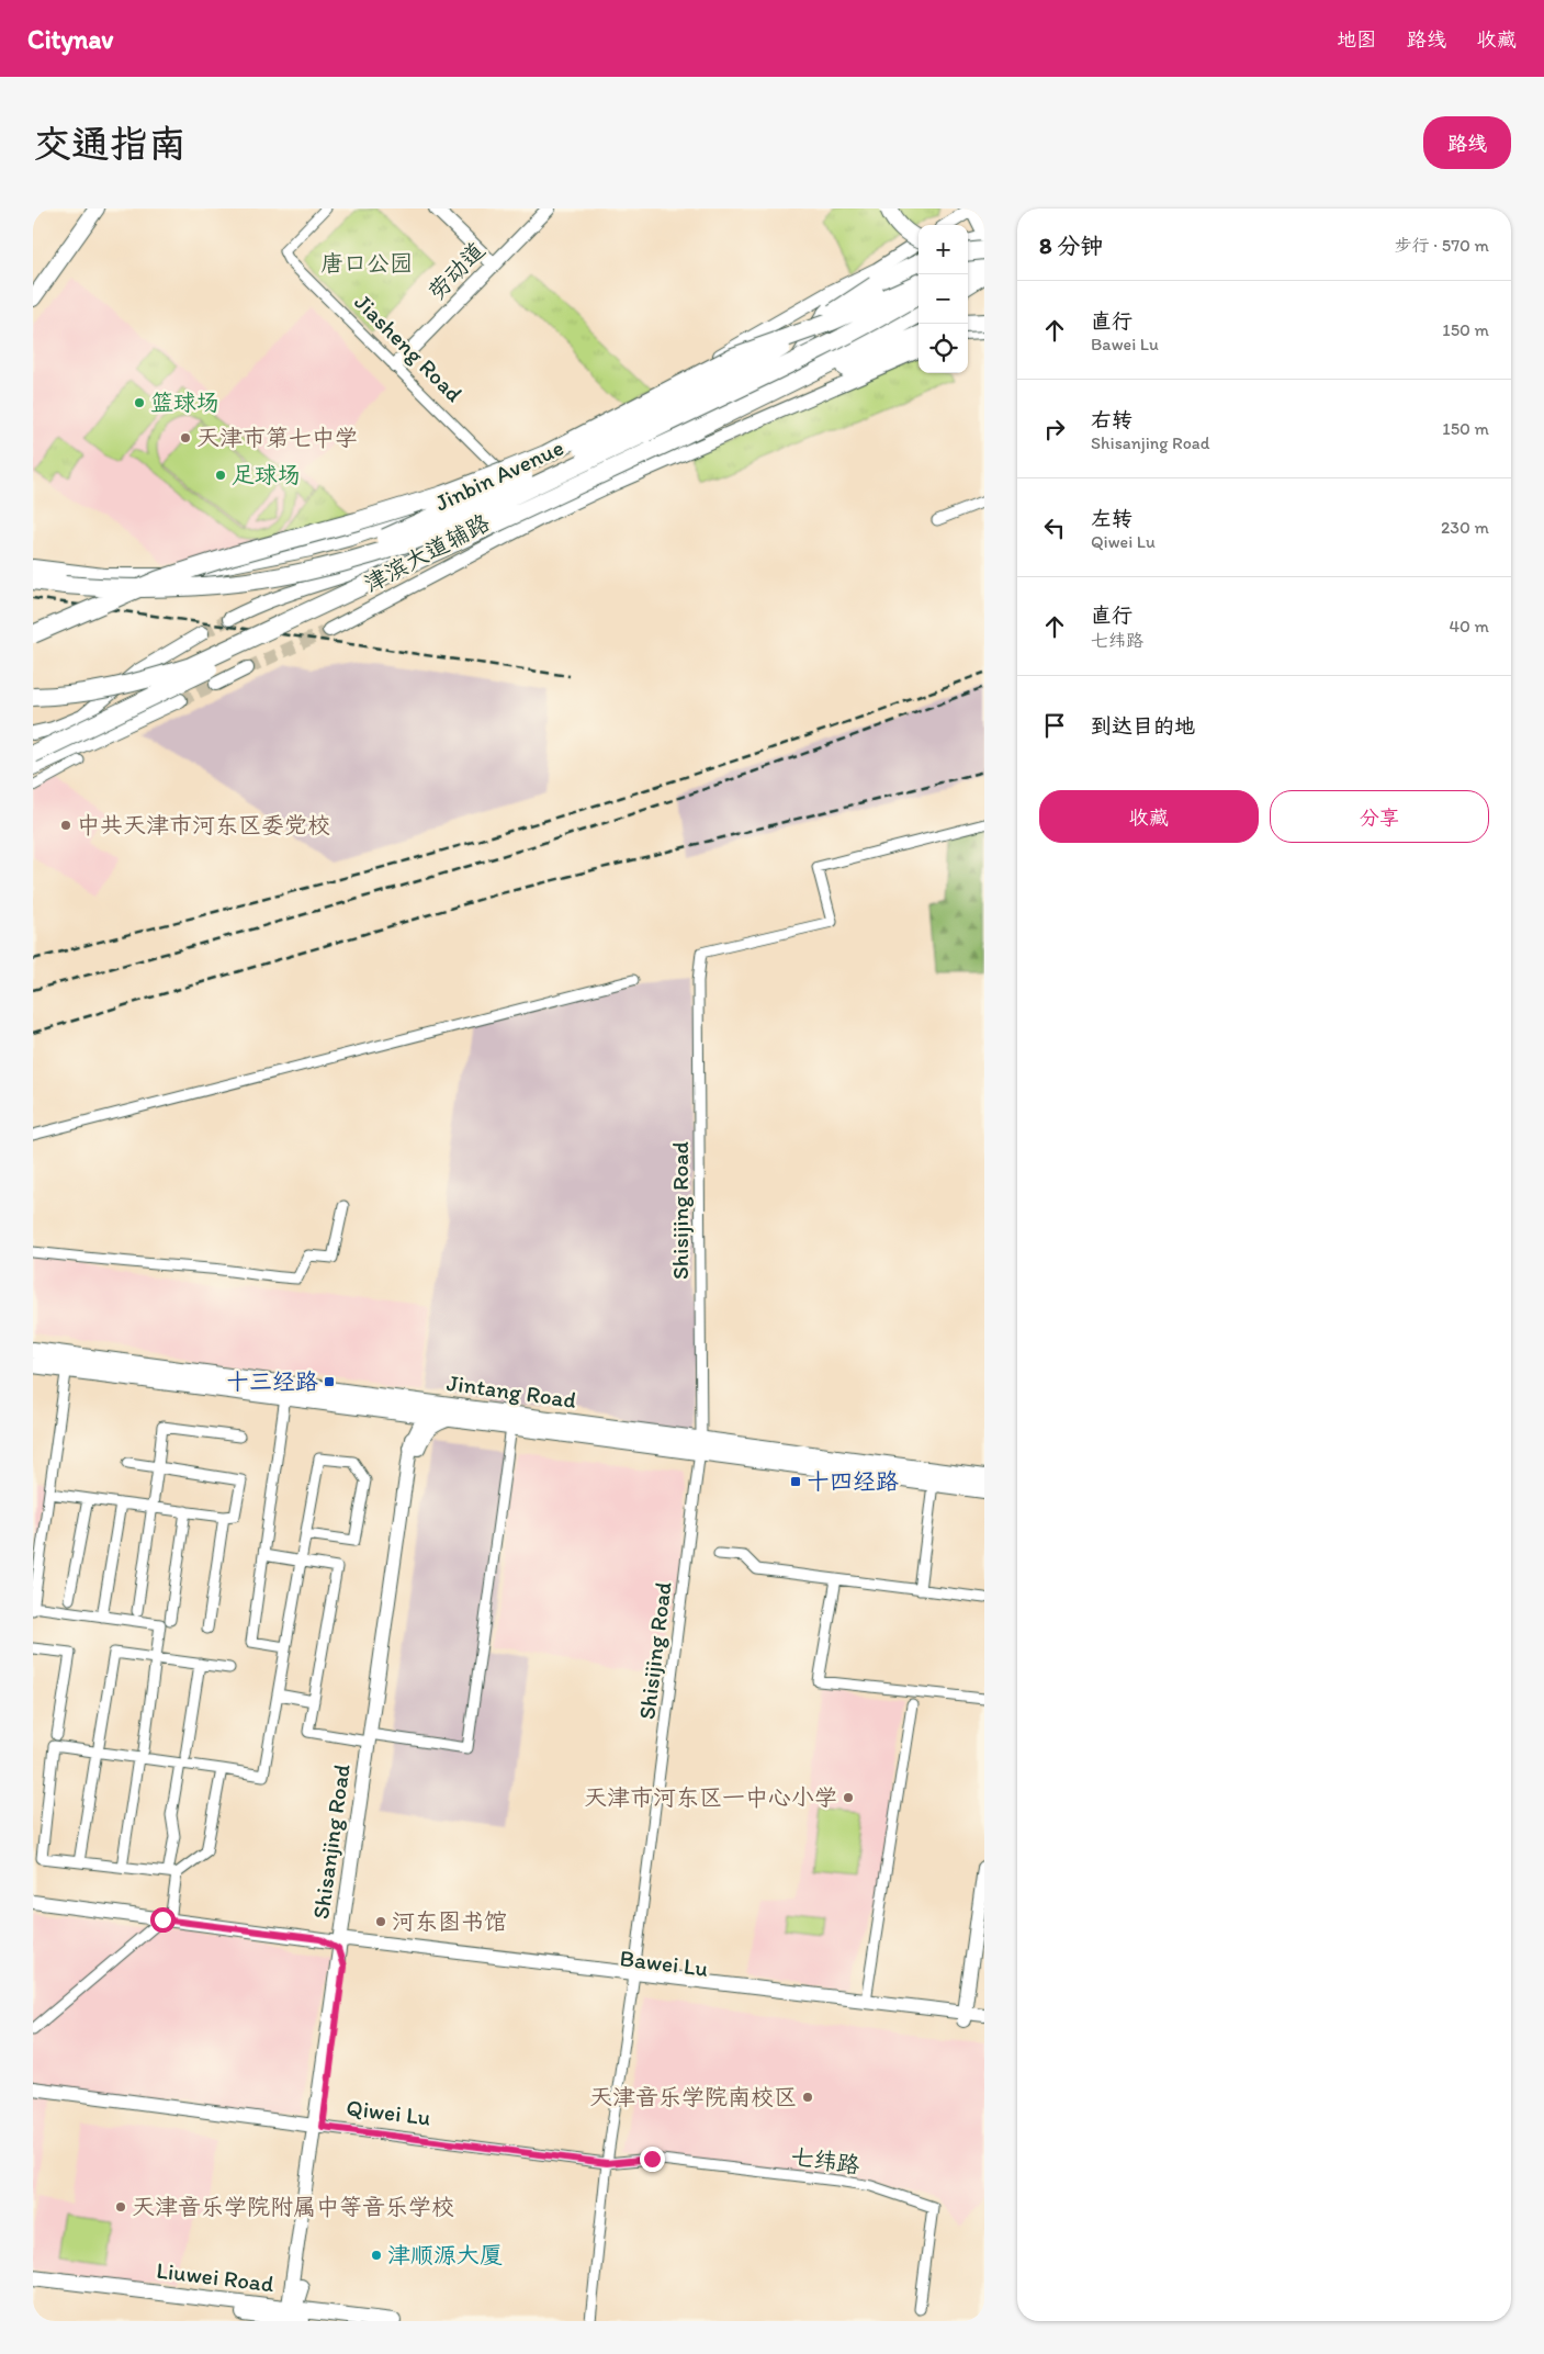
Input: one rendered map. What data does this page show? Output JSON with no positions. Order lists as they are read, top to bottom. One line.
{"streets":{"highway":["Jinbin Avenue"],"main road":["劳动道","津滨大道辅路","Jintang Road","Shisanjing Road","Bawei Lu","Qiwei Lu","Liuwei Road"],"street":["Jiasheng Road","Shisijing Road","七纬路"]},"crossings":[["劳动道","Jiasheng Road"],["Jiasheng Road","津滨大道辅路"],["Shisijing Road","Jintang Road"],["Shisijing Road","Bawei Lu"],["Shisijing Road","Qiwei Lu"],["Shisijing Road","七纬路"],["Shisanjing Road","Bawei Lu"],["Shisanjing Road","Qiwei Lu"],["Shisanjing Road","Liuwei Road"],["Qiwei Lu","七纬路"]],"parks":["唐口公园"],"places":{"other":["篮球场","天津市第七中学","足球场","中共天津市河东区委党校","天津市河东区一中心小学","河东图书馆","天津音乐学院南校区","天津音乐学院附属中等音乐学校","津顺源大厦"],"transit":["十三经路","十四经路"]},"page":{"header":"Citynav","nav":["地图","路线","收藏"],"buttons":["路线",["收藏","分享"]],"title":"交通指南","heading":["8 分钟","步行 · 570 m"],"map_buttons":["+","−"],"list":[["直行","Bawei Lu","150 m"],["右转","Shisanjing Road","150 m"],["左转","Qiwei Lu","230 m"],["直行","七纬路","40 m"],"到达目的地"]}}
